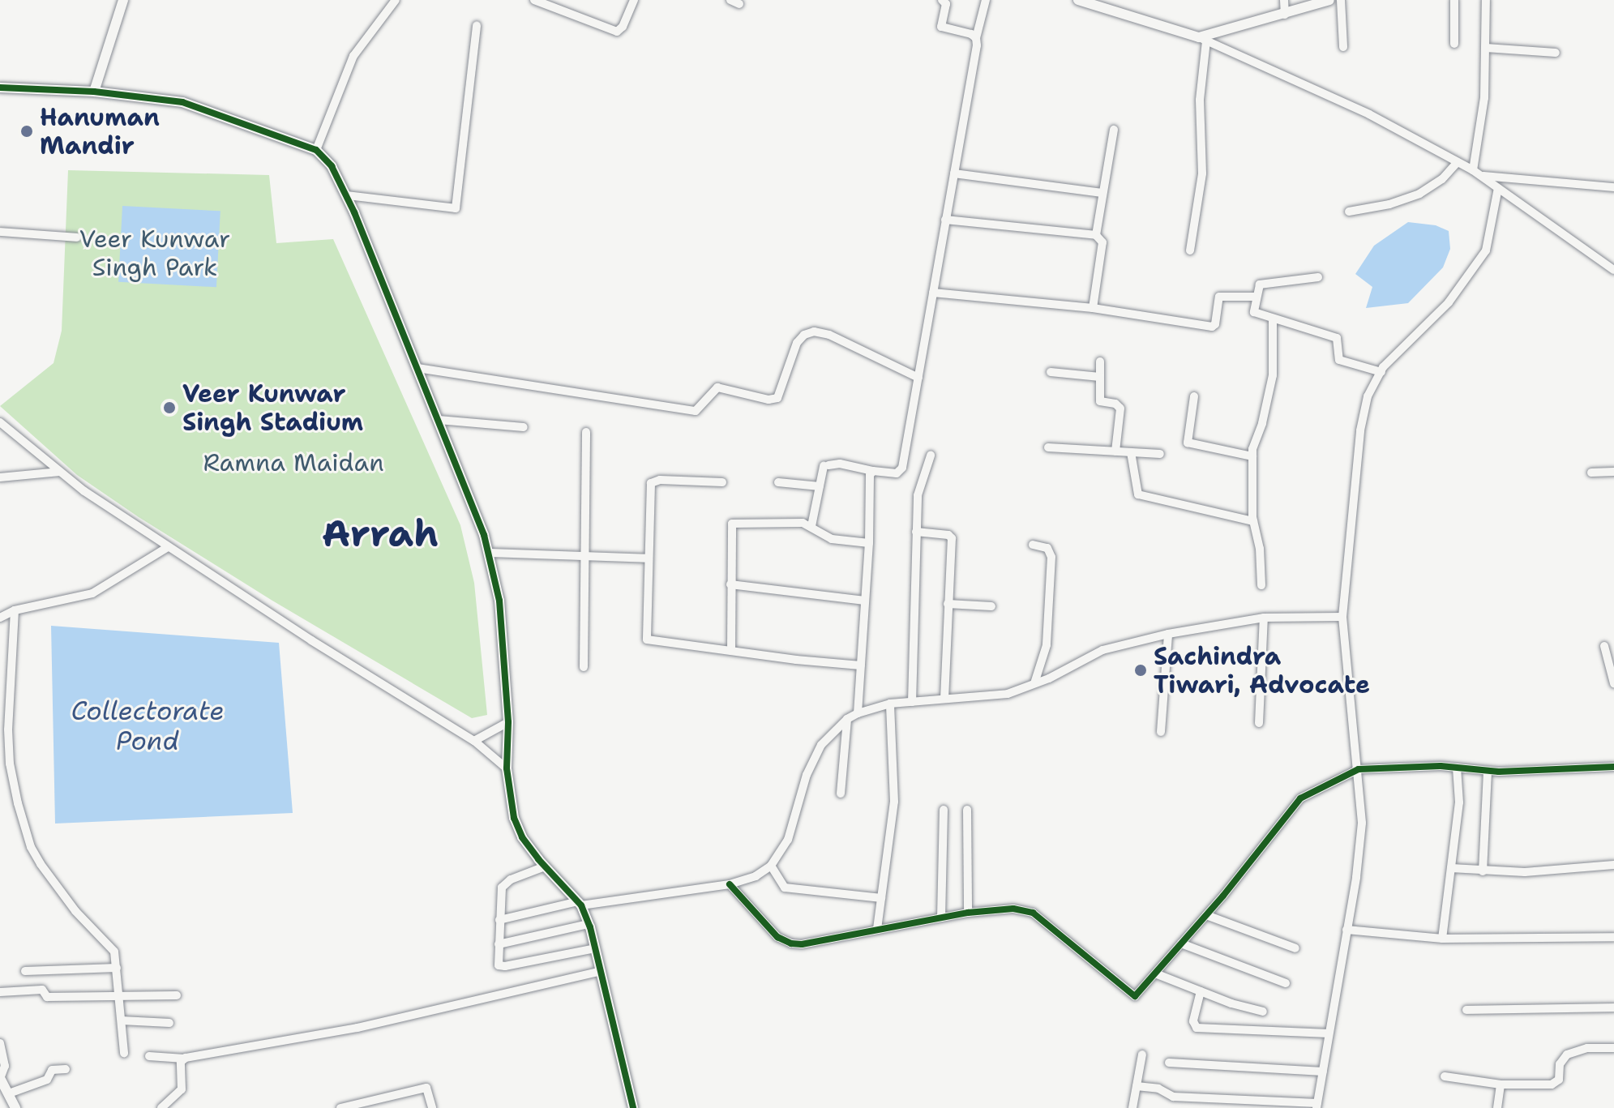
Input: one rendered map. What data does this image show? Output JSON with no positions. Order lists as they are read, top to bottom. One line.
{"districts":["Arrah"],"water":["Collectorate Pond"],"parks":["Veer Kunwar Singh Park","Ramna Maidan"],"places":["Hanuman Mandir","Veer Kunwar Singh Stadium","Sachindra Tiwari, Advocate"]}
